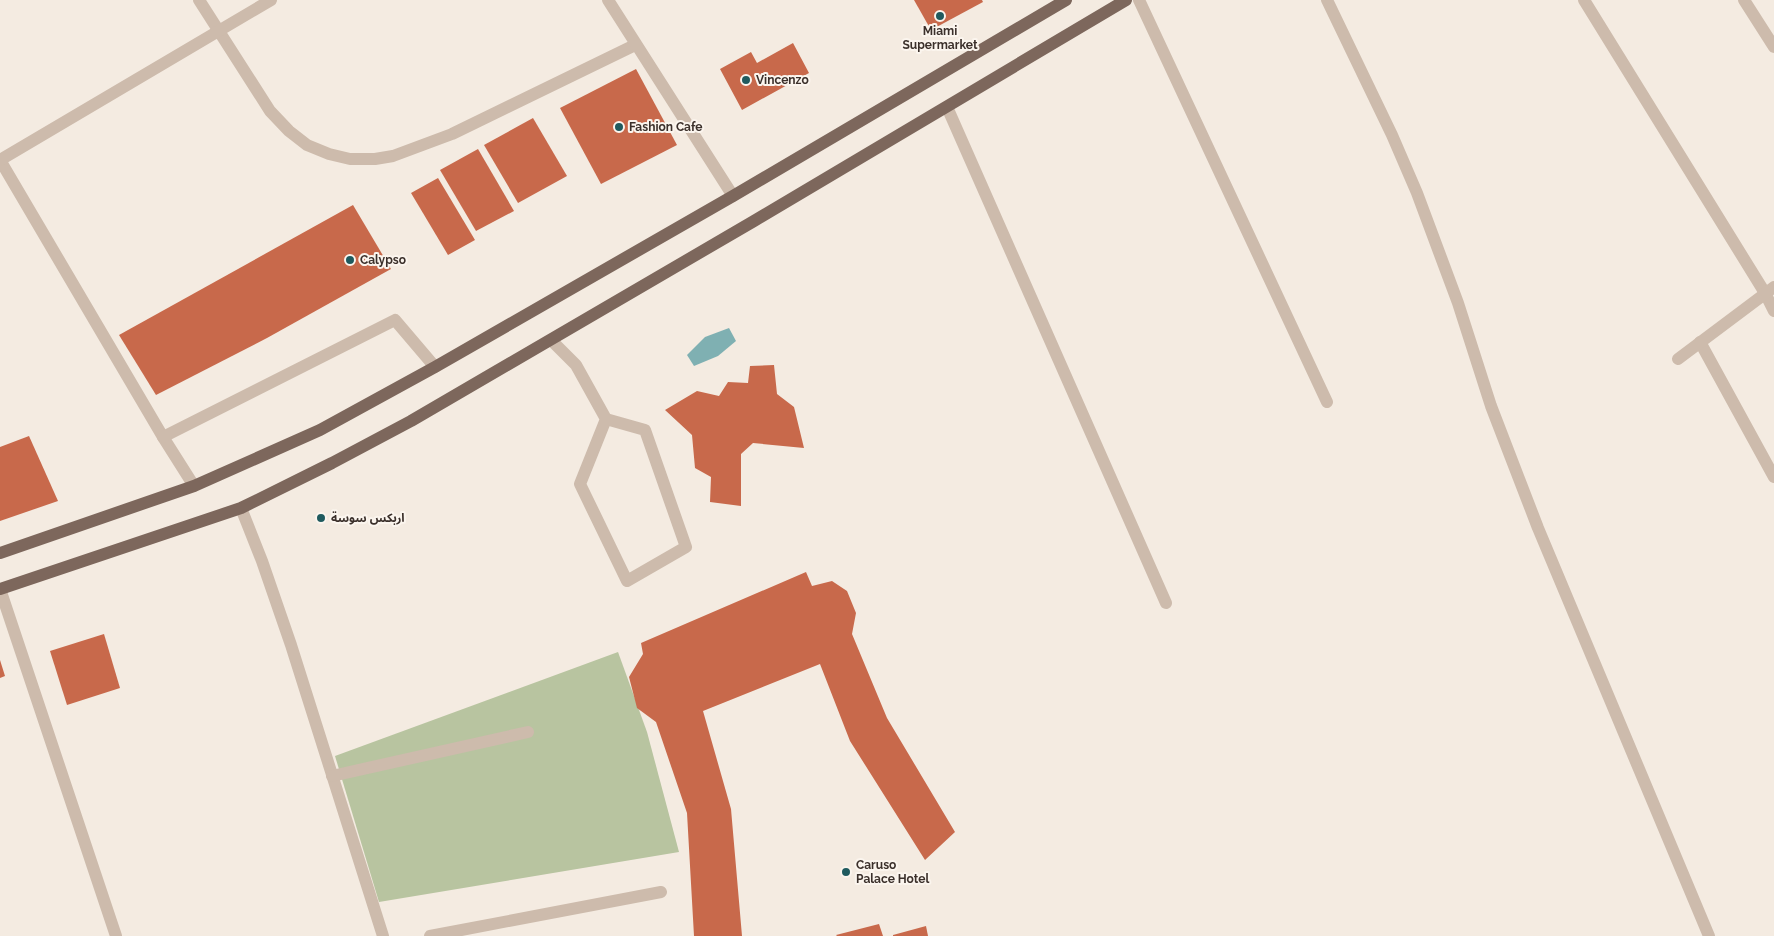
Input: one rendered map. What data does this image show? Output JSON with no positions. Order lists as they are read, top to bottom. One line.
{"places":["Miami Supermarket","Vincenzo","Fashion Cafe","Calypso","اربكس سوسة","Caruso Palace Hotel"]}
